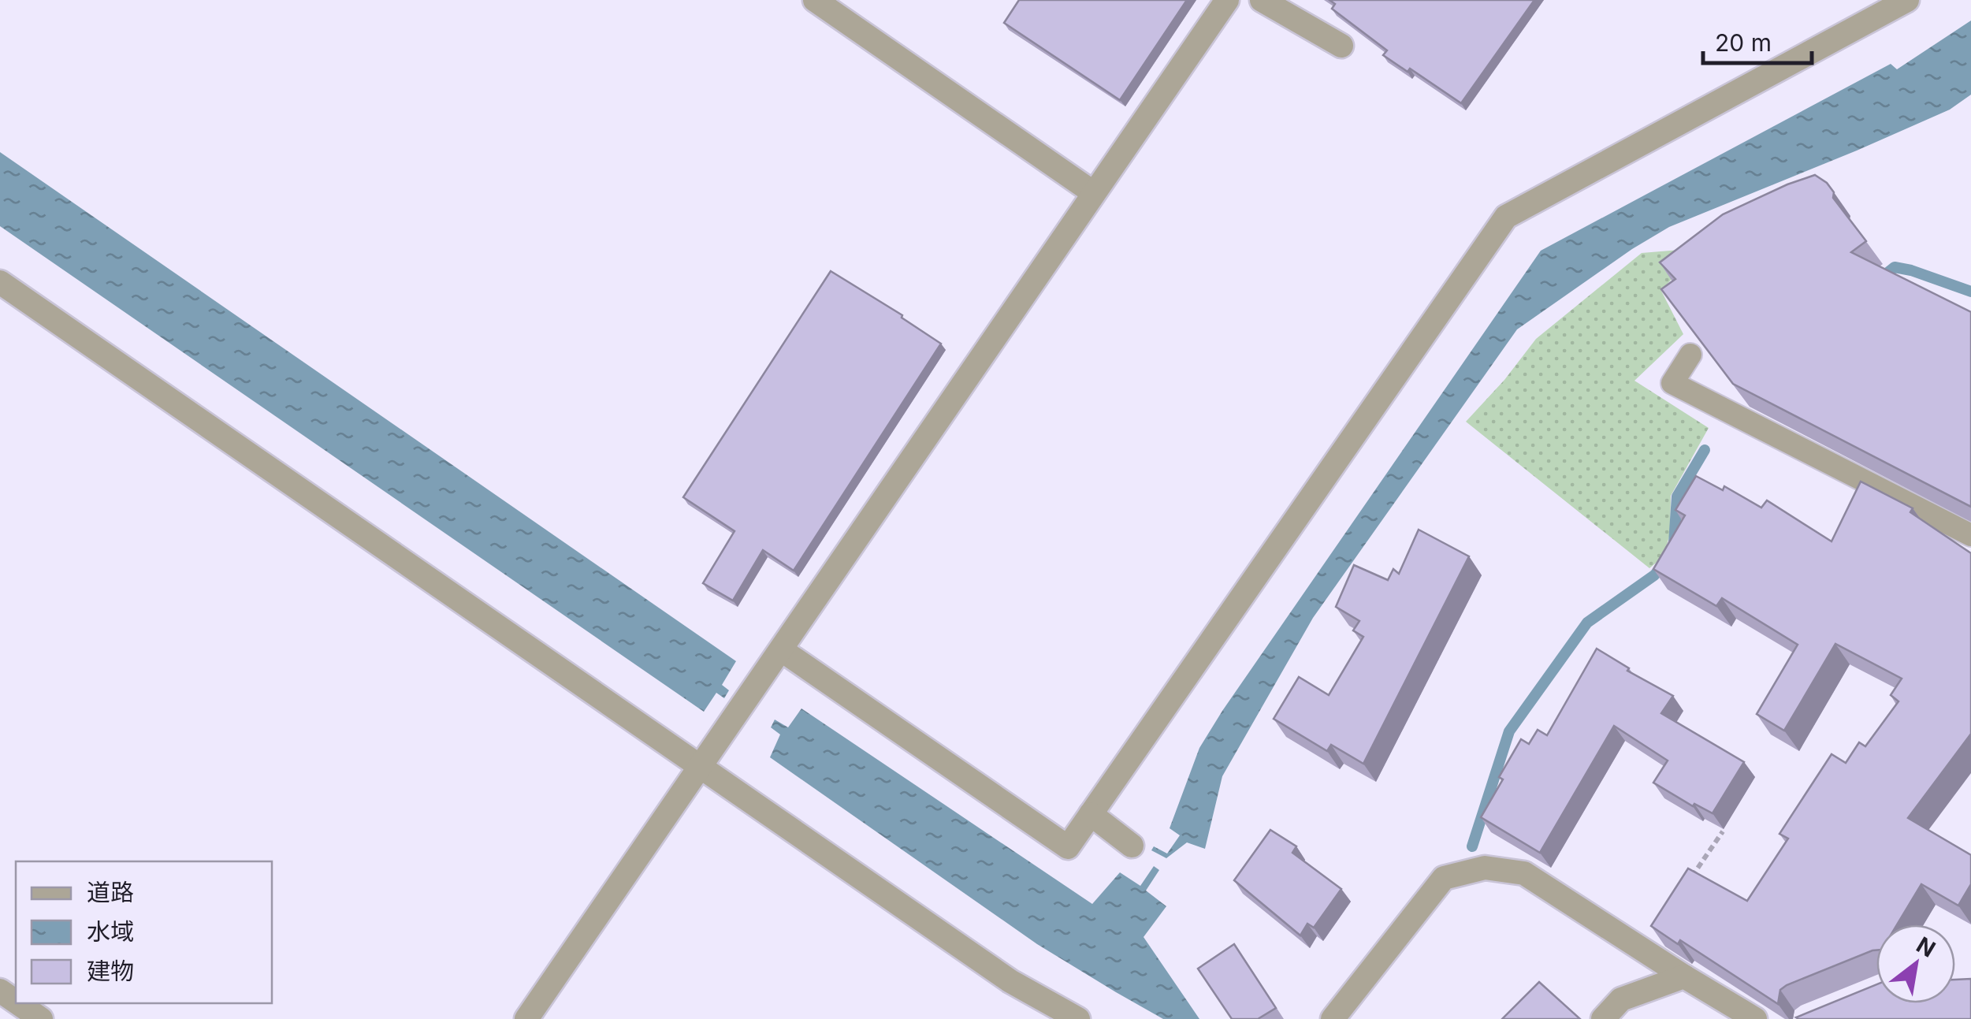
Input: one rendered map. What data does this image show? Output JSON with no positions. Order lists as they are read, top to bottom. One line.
{"legend":["道路","水域","建物"],"scale_bar":"20 m","north":"top right"}
